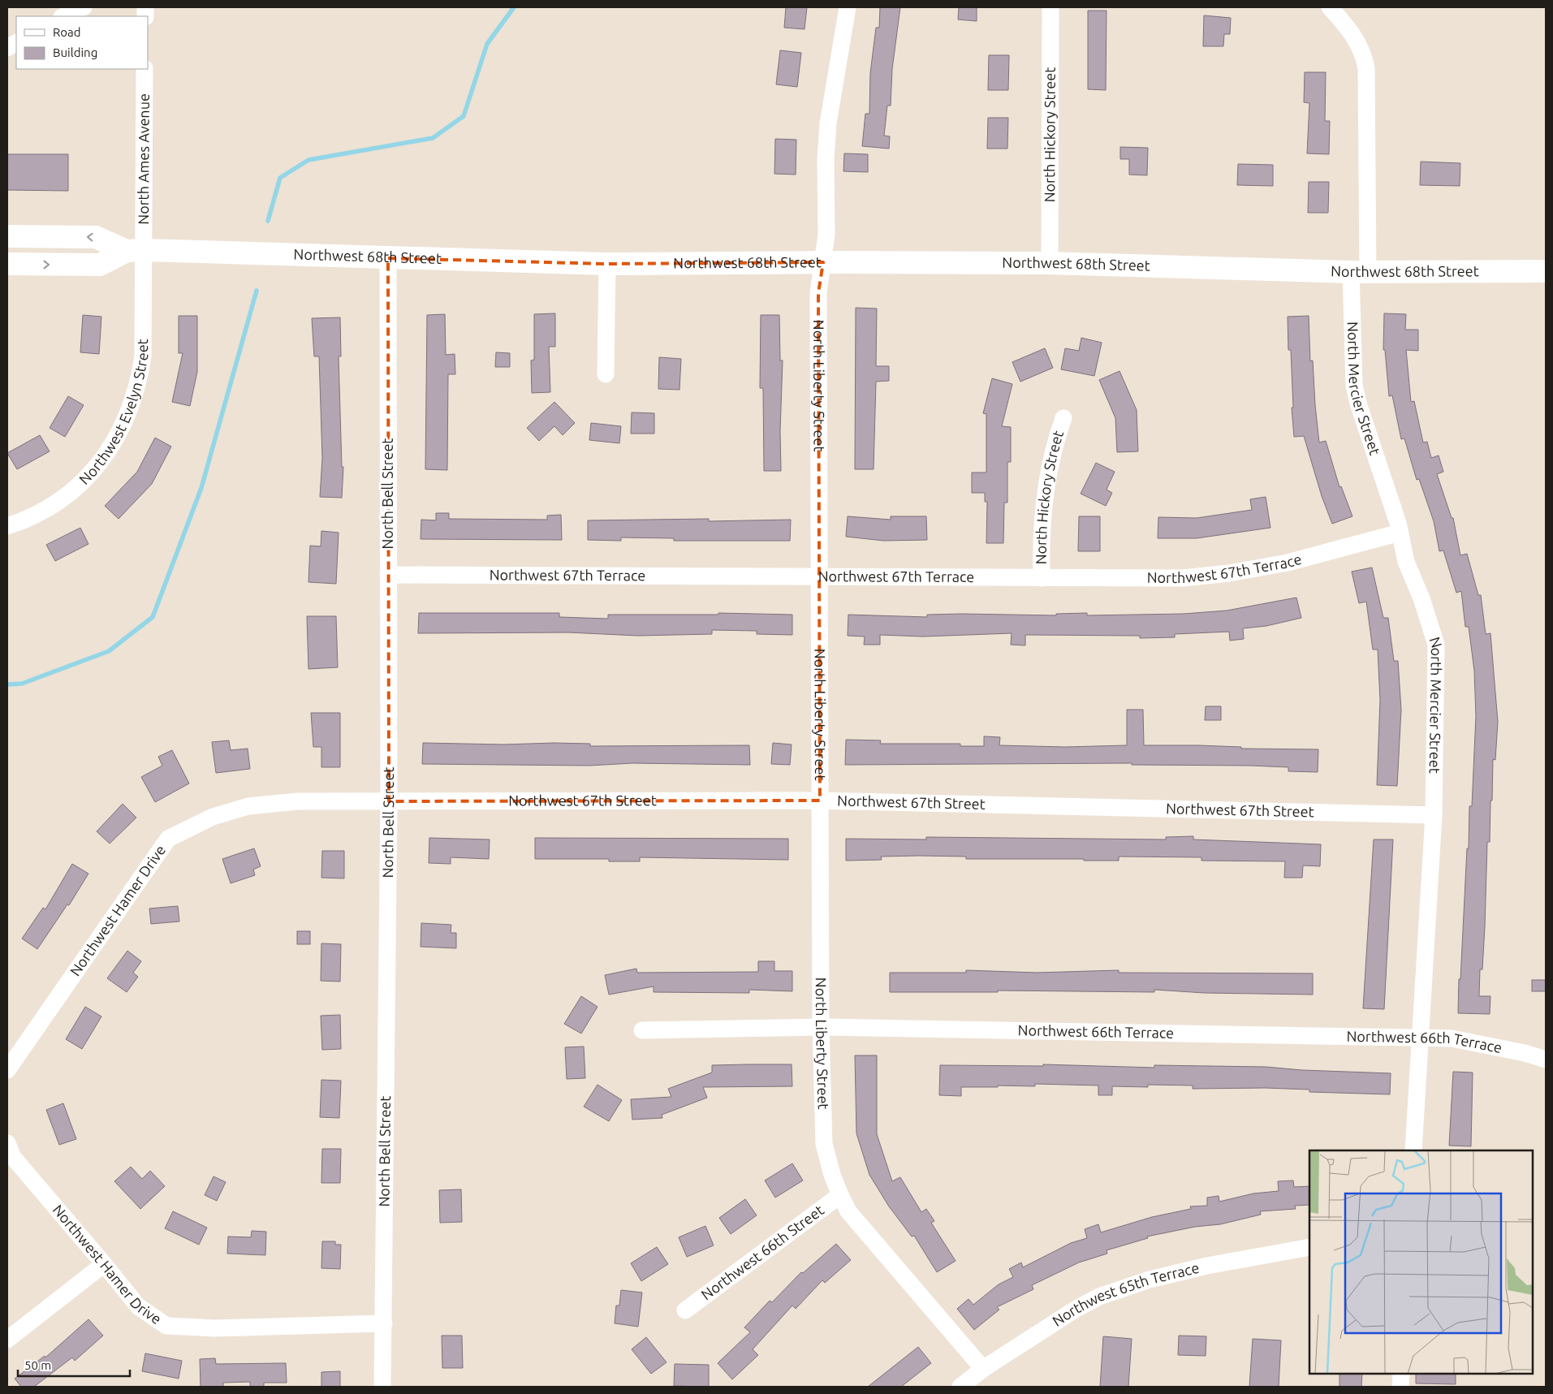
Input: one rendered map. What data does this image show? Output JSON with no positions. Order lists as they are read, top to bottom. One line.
{"streets":{"main road":["Northwest 68th Street"],"street":["North Hickory Street","North Ames Avenue","North Liberty Street","North Mercier Street","Northwest Evelyn Street","North Bell Street","Northwest 67th Terrace","Northwest 67th Street","Northwest Hamer Drive","Northwest 66th Terrace","Northwest 66th Street","Northwest 65th Terrace"]},"crossings":[["North Hickory Street","Northwest 68th Street"],["North Hickory Street","Northwest 67th Terrace"],["North Ames Avenue","Northwest 68th Street"],["North Ames Avenue","Northwest Evelyn Street"],["Northwest 68th Street","North Liberty Street"],["Northwest 68th Street","North Mercier Street"],["Northwest 68th Street","Northwest Evelyn Street"],["Northwest 68th Street","North Bell Street"],["North Liberty Street","Northwest 67th Terrace"],["North Liberty Street","Northwest 67th Street"],["North Liberty Street","Northwest 66th Terrace"],["North Liberty Street","Northwest 66th Street"],["North Liberty Street","Northwest 65th Terrace"],["North Mercier Street","Northwest 67th Terrace"],["North Mercier Street","Northwest 67th Street"],["North Mercier Street","Northwest 66th Terrace"],["North Bell Street","Northwest 67th Terrace"],["North Bell Street","Northwest 67th Street"],["North Bell Street","Northwest Hamer Drive"],["Northwest 67th Street","Northwest Hamer Drive"]],"legend":["Road","Building"],"scale_bar":"50 m"}
